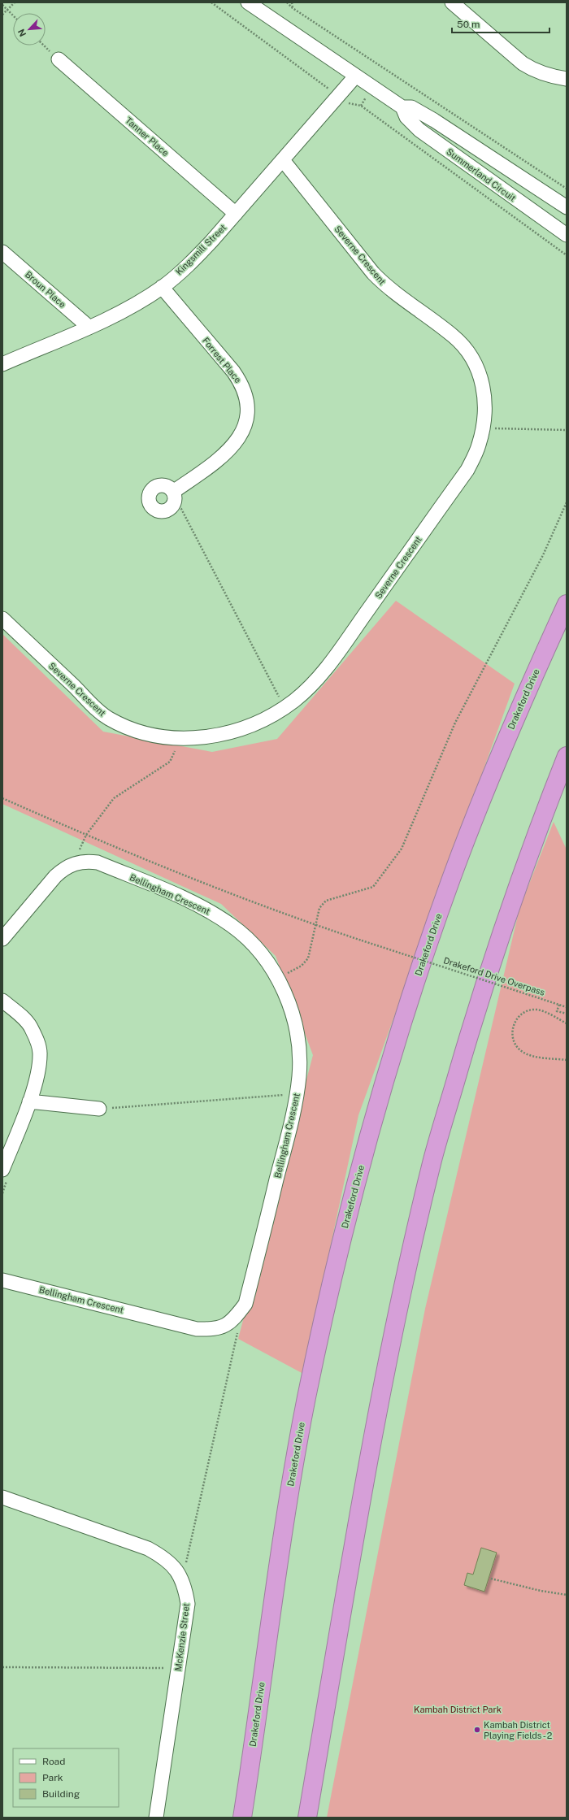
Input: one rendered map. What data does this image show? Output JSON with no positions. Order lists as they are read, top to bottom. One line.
{"streets":{"highway":["Drakeford Drive"],"street":["Tanner Place","Summerland Circuit","Kingsmill Street","Severne Crescent","Broun Place","Forrest Place","Bellingham Crescent","McKenzie Street"],"path":["Drakeford Drive Overpass"]},"crossings":[["Tanner Place","Kingsmill Street"],["Summerland Circuit","Kingsmill Street"],["Kingsmill Street","Severne Crescent"],["Kingsmill Street","Broun Place"],["Kingsmill Street","Forrest Place"]],"parks":["Kambah District Park"],"places":["Kambah District Playing Fields - 2"],"legend":["Road","Park","Building"],"scale_bar":"50 m","north":"bottom left"}
